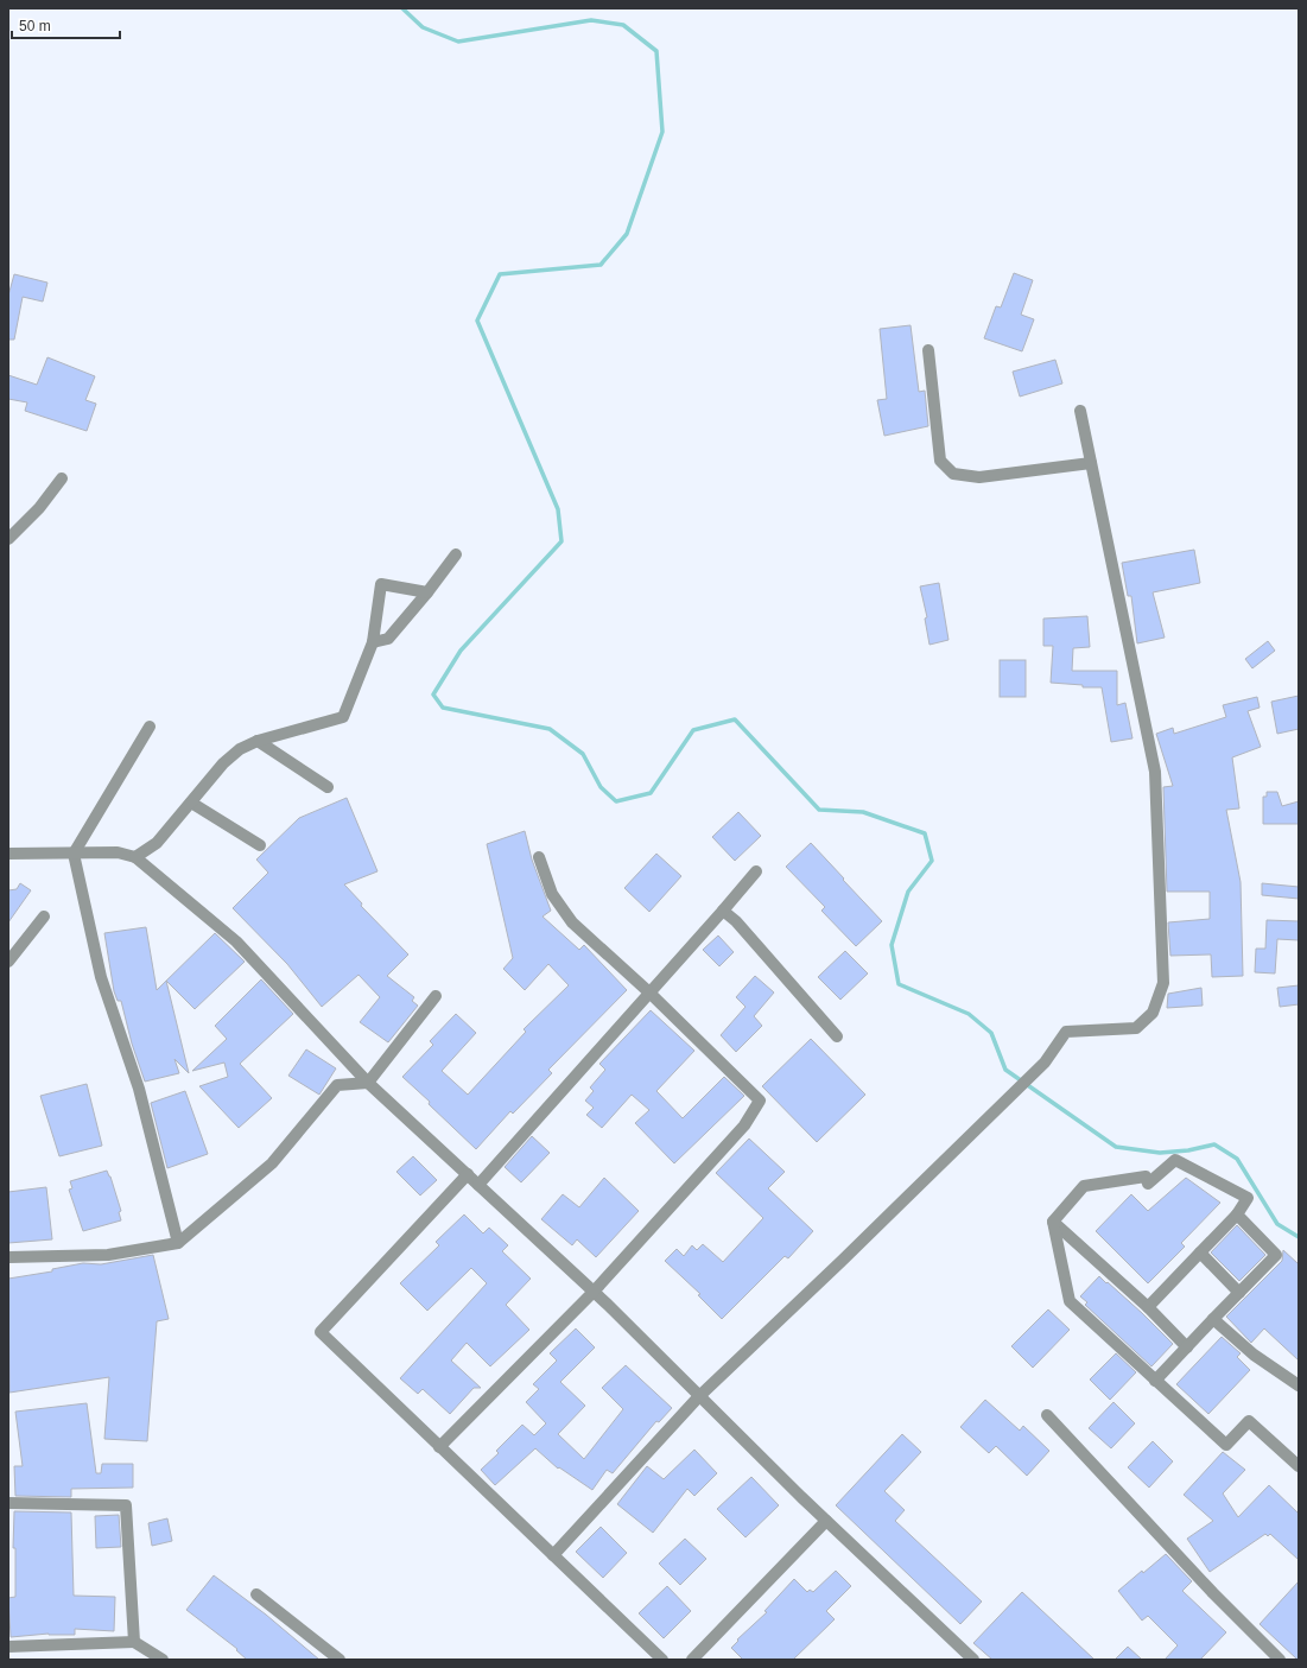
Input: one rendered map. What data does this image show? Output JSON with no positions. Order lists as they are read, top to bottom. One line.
{"scale_bar":"50 m"}
